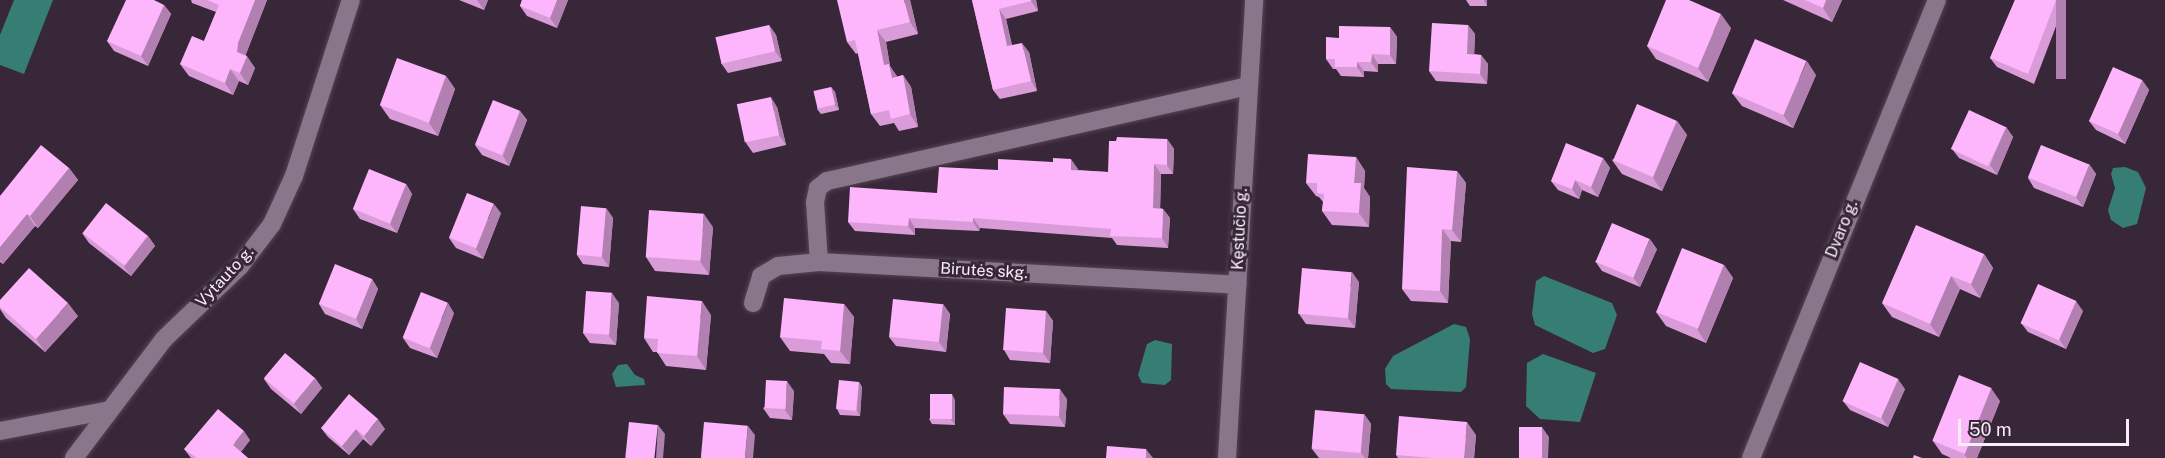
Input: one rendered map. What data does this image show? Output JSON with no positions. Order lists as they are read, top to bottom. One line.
{"streets":{"street":["Kęstučio g.","Dvaro g.","Birutės skg.","Vytauto g."]},"crossings":[["Kęstučio g.","Birutės skg."]],"scale_bar":"50 m"}
